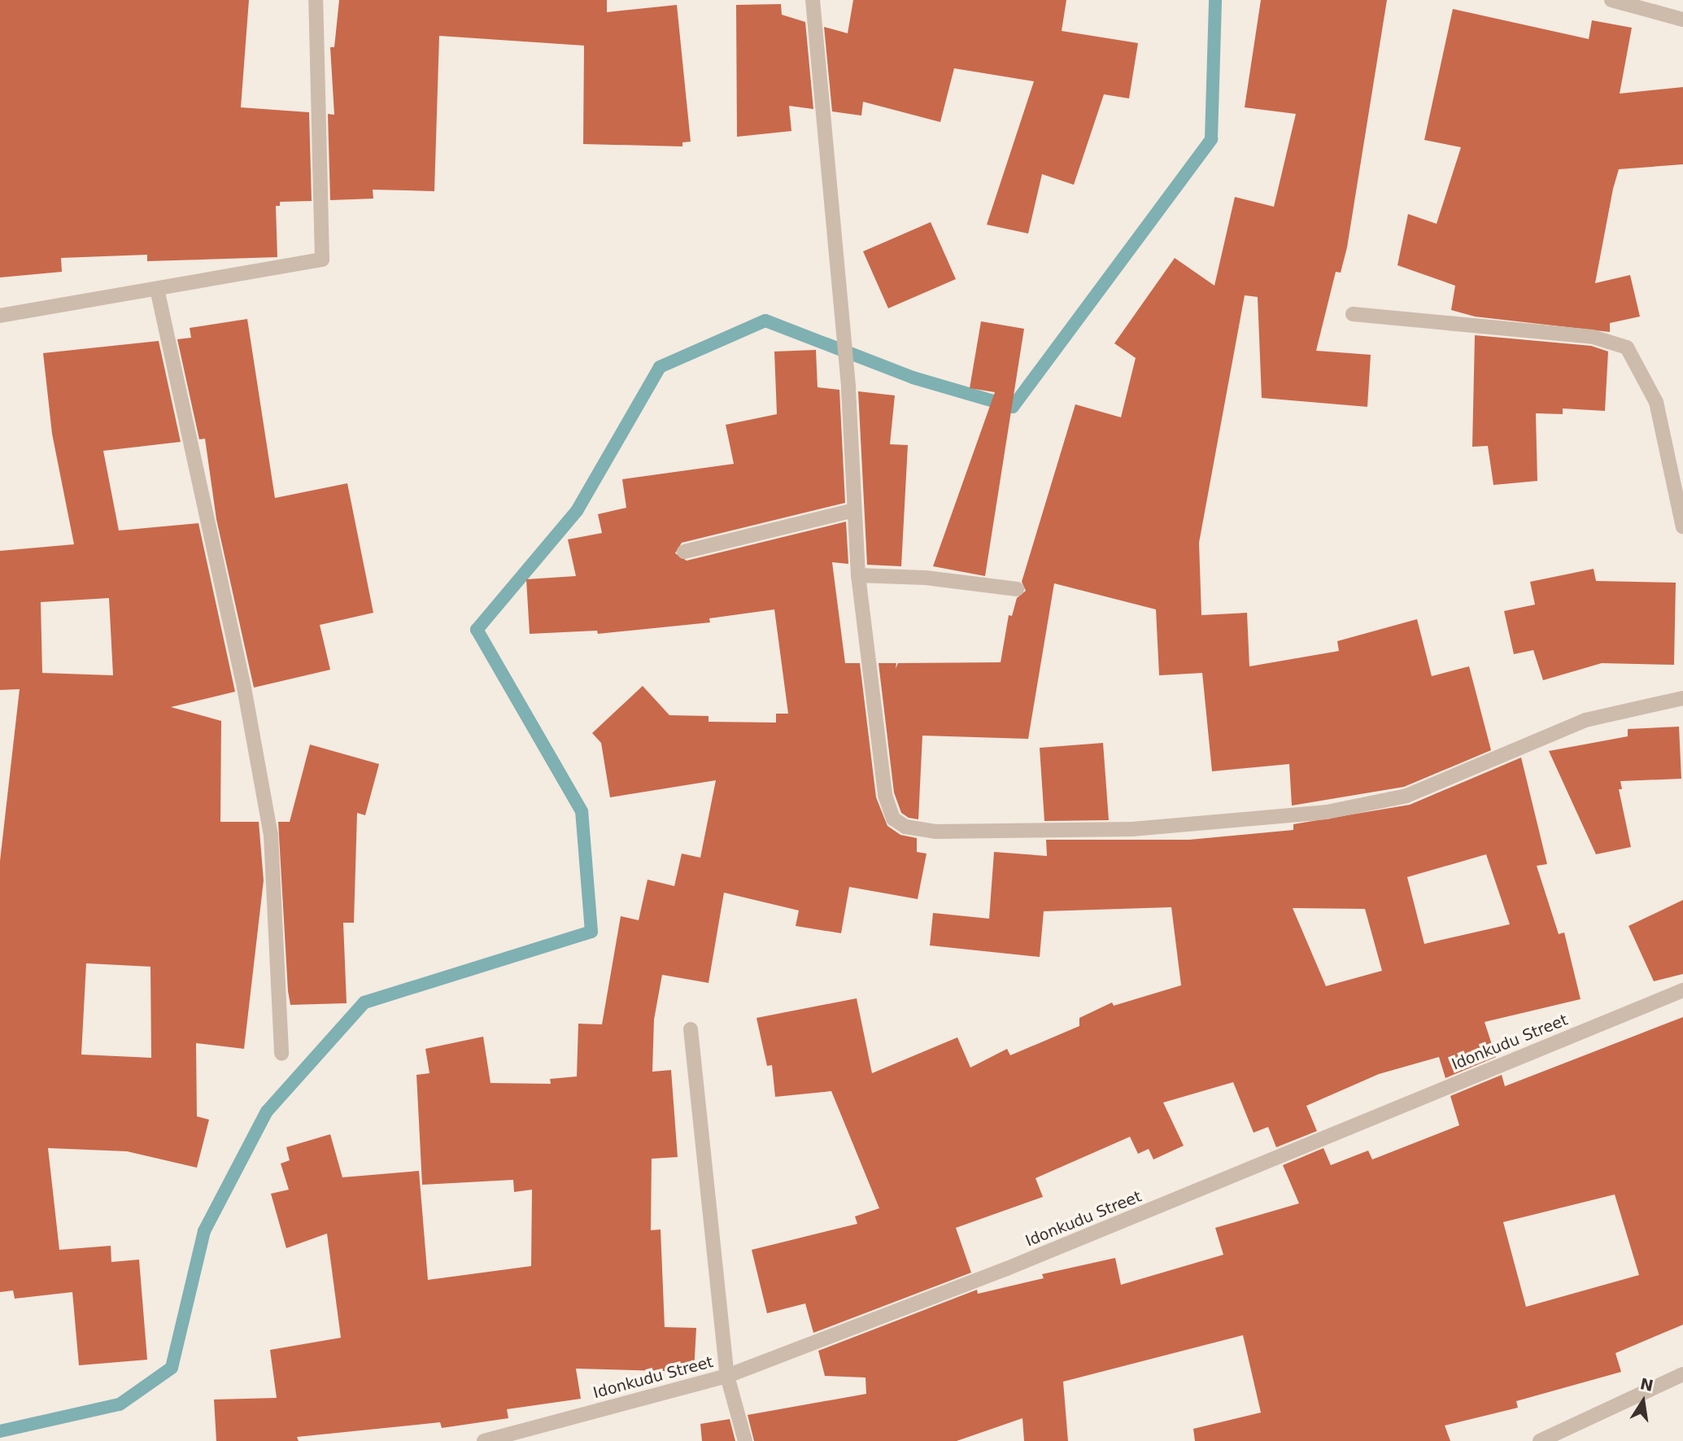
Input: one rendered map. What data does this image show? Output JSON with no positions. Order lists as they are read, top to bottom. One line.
{"streets":{"street":["Idonkudu Street"]},"north":"top"}
